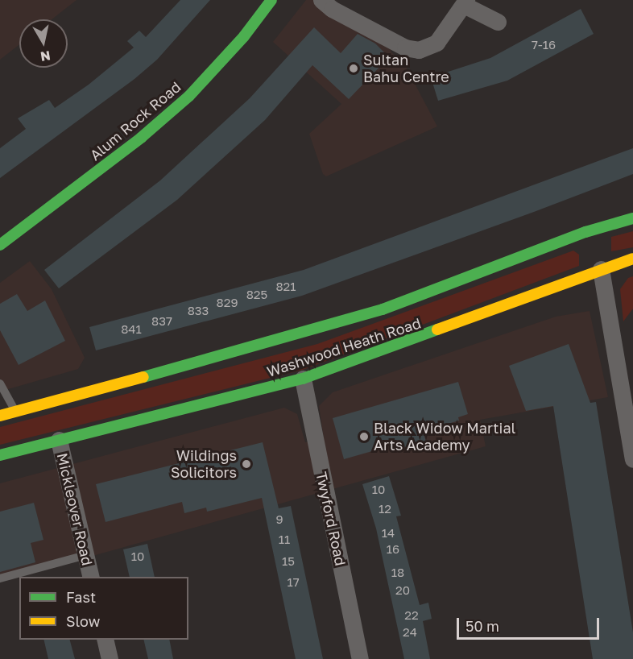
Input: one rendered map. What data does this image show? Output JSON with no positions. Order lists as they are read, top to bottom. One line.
{"streets":{"main road":["Alum Rock Road","Washwood Heath Road"],"street":["Mickleover Road","Twyford Road"]},"crossings":[["Washwood Heath Road","Mickleover Road"],["Washwood Heath Road","Twyford Road"]],"places":["Sultan Bahu Centre","Black Widow Martial Arts Academy","Wildings Solicitors"],"house_numbers":["7-16","821","825","829","833","837","841","10","12","9","14","11","16","10","15","18","17","20","22","24"],"legend":["Fast","Slow"],"scale_bar":"50 m","north":"bottom"}
